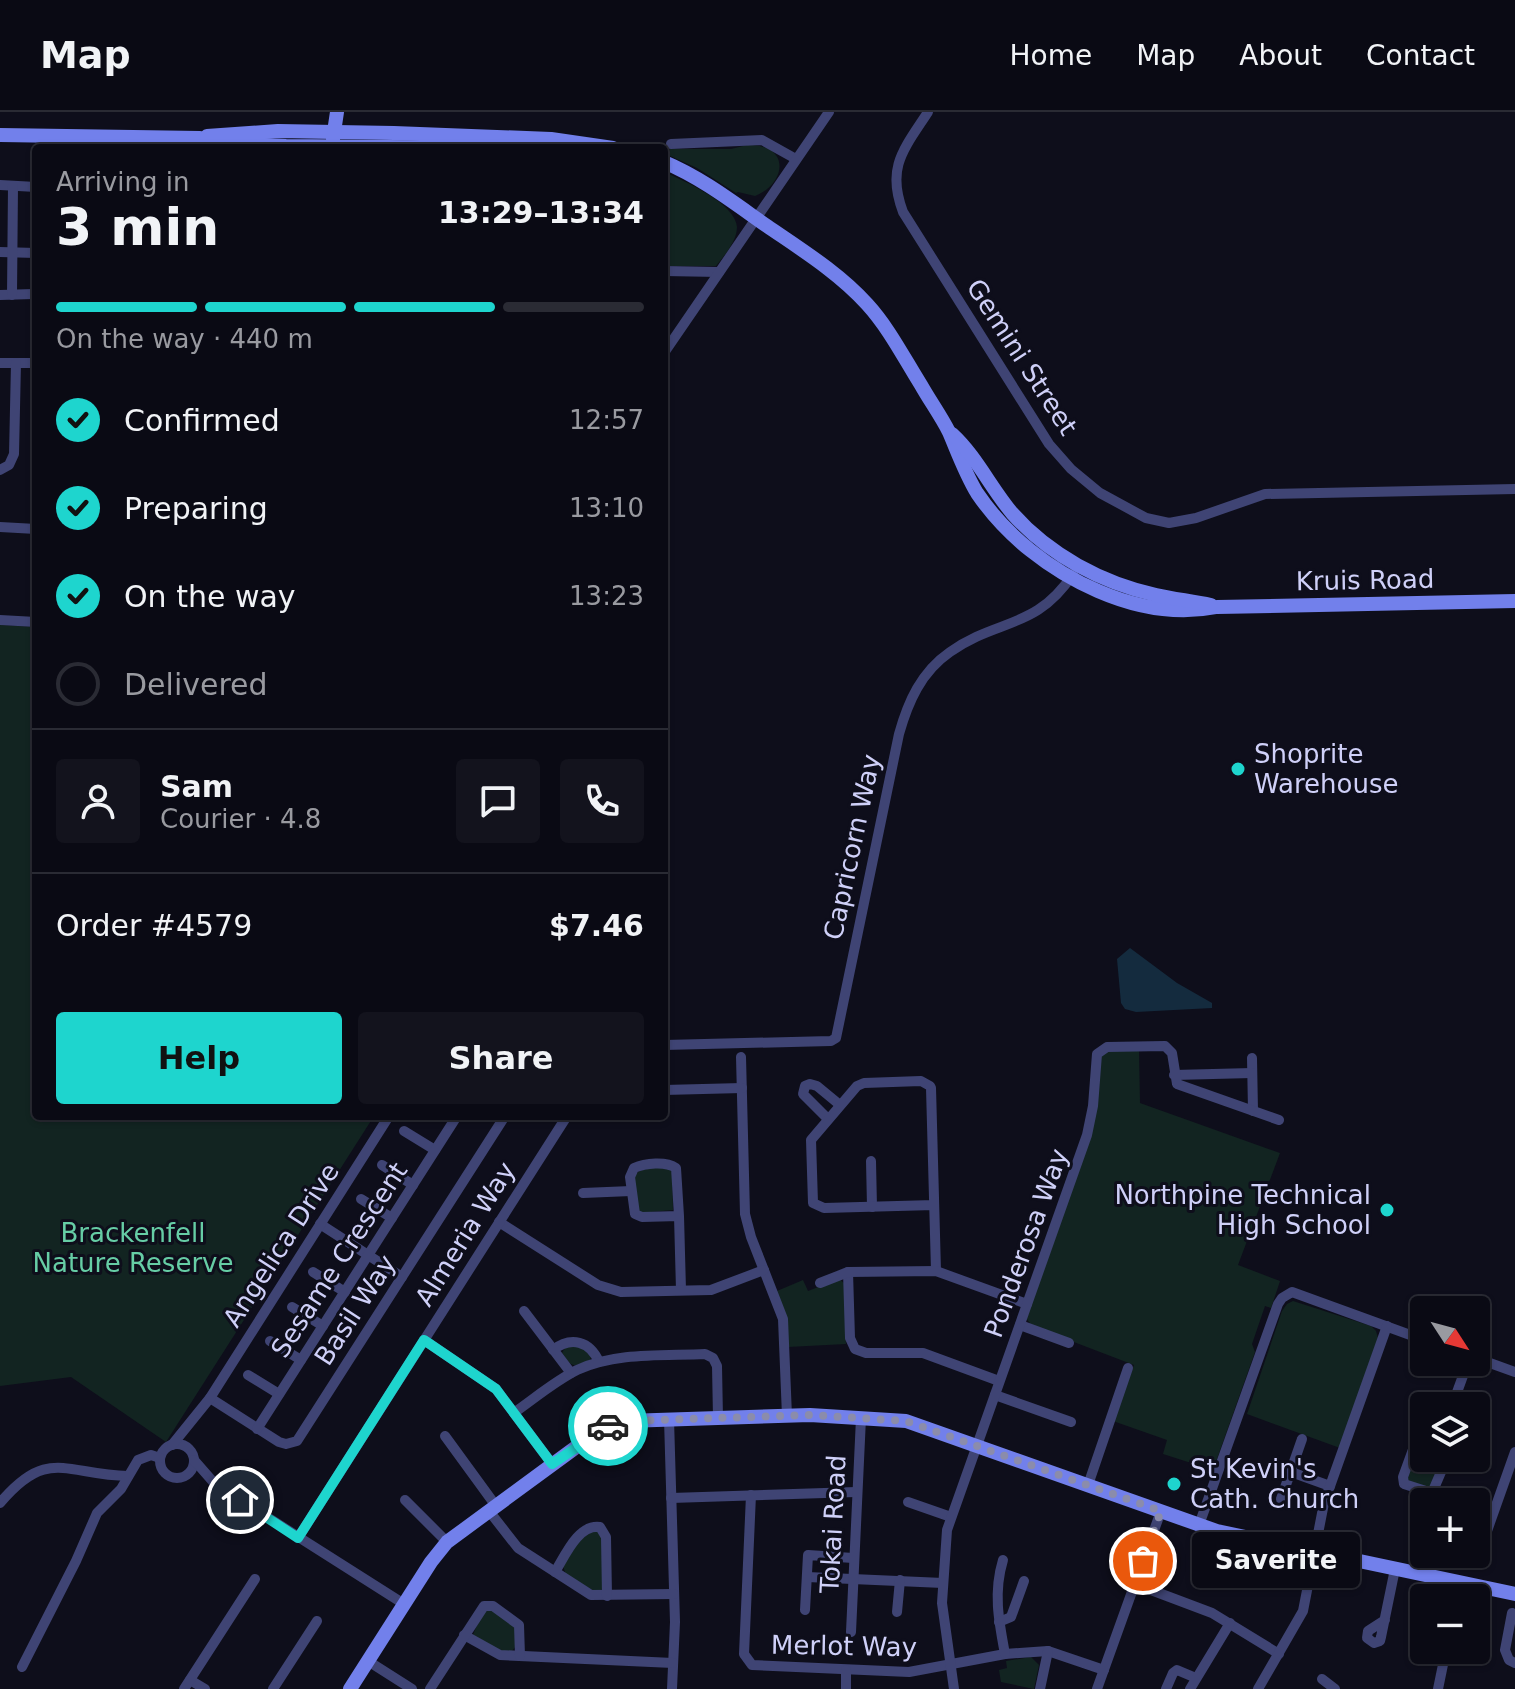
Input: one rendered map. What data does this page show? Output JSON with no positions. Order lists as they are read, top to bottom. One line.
{"streets":{"street":["Gemini Street","Kruis Road","Capricorn Way","Almeria Way","Ponderosa Way","Angelica Drive","Sesame Crescent","Basil Way","Tokai Road","Merlot Way"]},"crossings":[["Kruis Road","Capricorn Way"],["Ponderosa Way","Merlot Way"],["Angelica Drive","Basil Way"],["Sesame Crescent","Basil Way"]],"parks":["Brackenfell Nature Reserve"],"places":["Shoprite Warehouse","Northpine Technical High School","St Kevin's Cath. Church","Saverite"],"north":"bottom right","page":{"header":"Map","nav":["Home","Map","About","Contact"],"heading":["3 min","Arriving in","13:29–13:34"],"panel":["Sam","Courier · 4.8","Order #4579","$7.46"],"bar":"On the way · 440 m","list":[["Confirmed","12:57"],["Preparing","13:10"],["On the way","13:23"],"Delivered"],"buttons":["Help","Share"],"map_buttons":["+","−"],"bubble":"Saverite"}}
